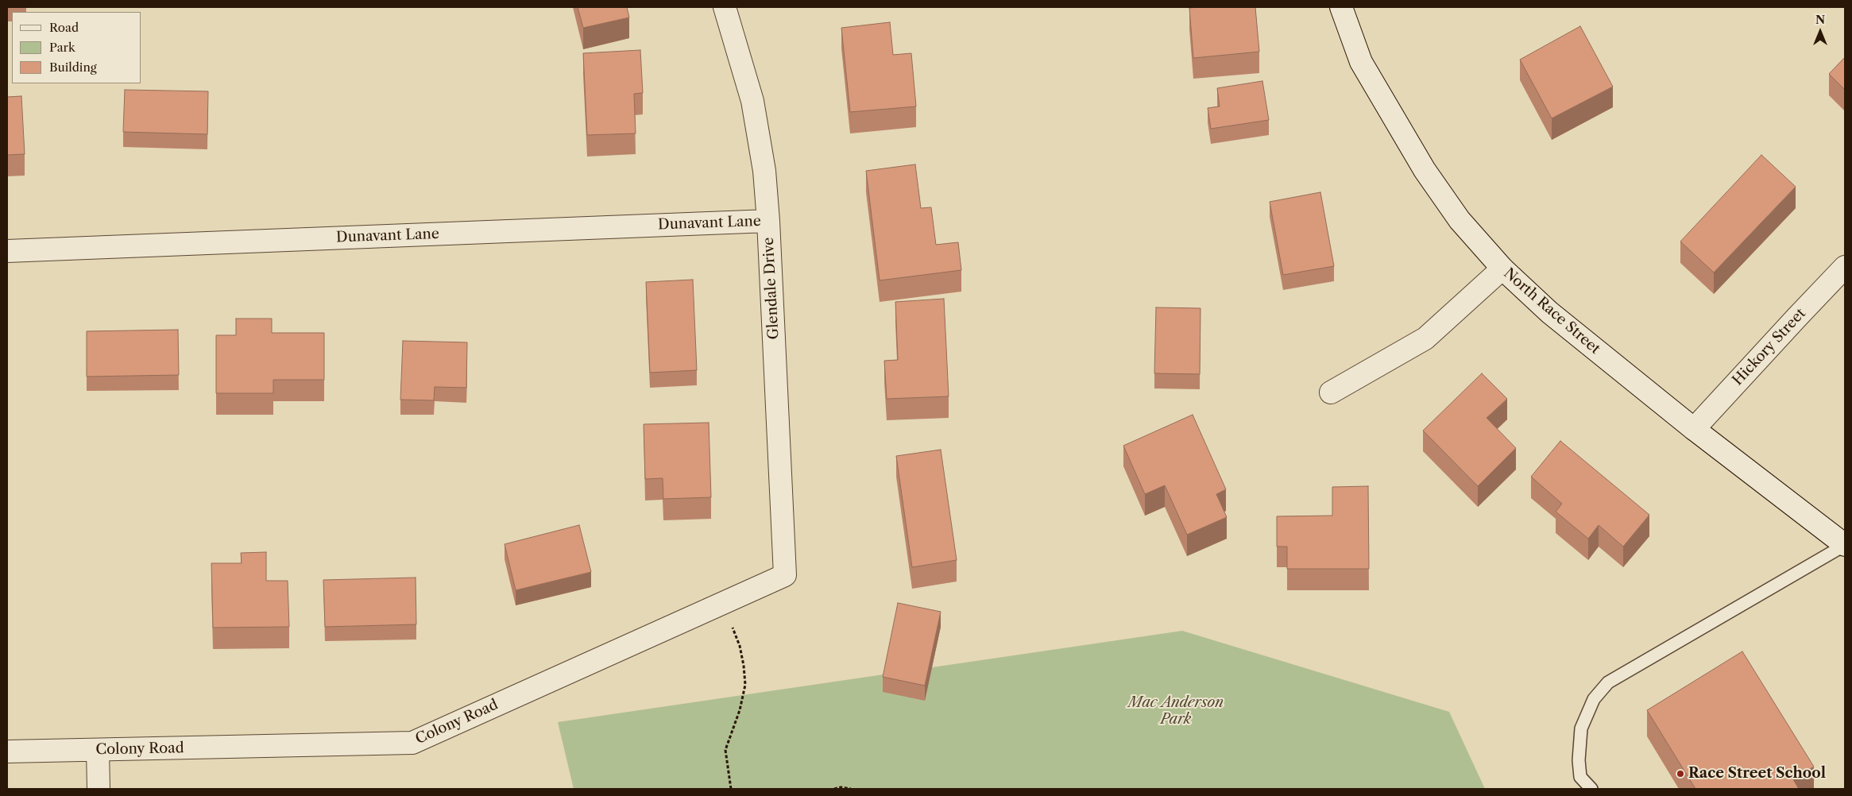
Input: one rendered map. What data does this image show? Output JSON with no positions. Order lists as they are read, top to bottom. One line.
{"streets":{"street":["Dunavant Lane","Glendale Drive","North Race Street","Hickory Street","Colony Road"]},"crossings":[["Dunavant Lane","Glendale Drive"],["Glendale Drive","Colony Road"],["North Race Street","Hickory Street"]],"parks":["Mac Anderson Park"],"places":["Race Street School"],"legend":["Road","Park","Building"],"north":"top"}
